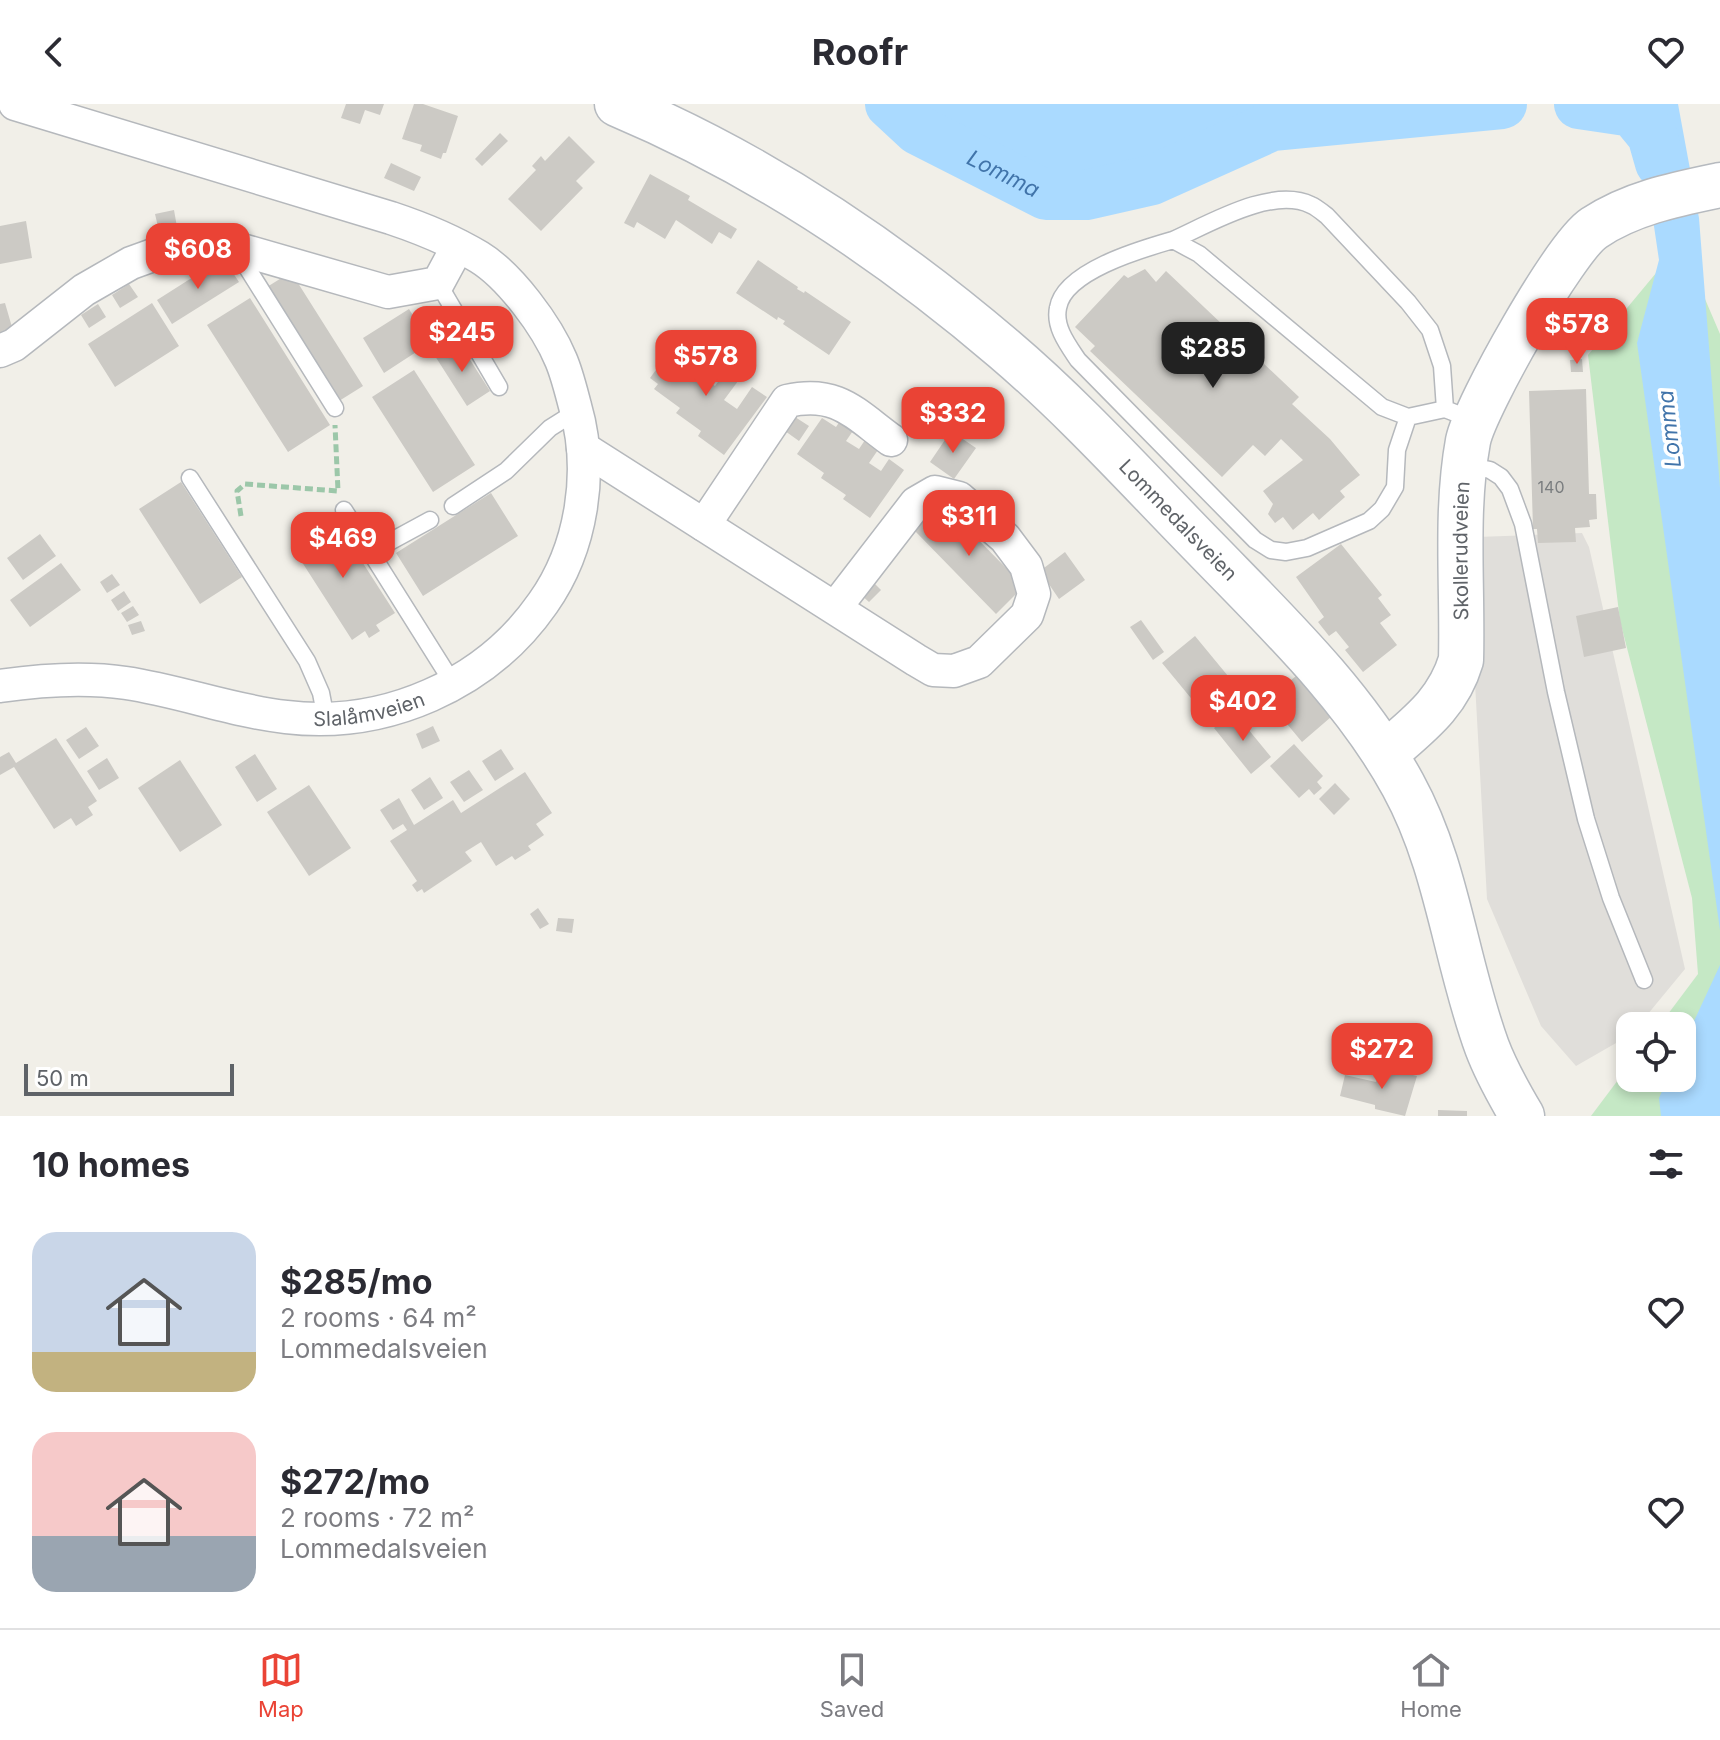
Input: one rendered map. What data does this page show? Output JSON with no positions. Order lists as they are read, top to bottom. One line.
{"streets":{"main road":["Lommedalsveien","Skollerudveien"],"street":["Slalåmveien"]},"crossings":[["Lommedalsveien","Skollerudveien"]],"water":["Lomma"],"house_numbers":["140"],"scale_bar":"50 m","page":{"header":"Roofr","price":["$608","$578","$245","$285","$578","$332","$311","$469","$402","$272"],"scale":"50 m","heading":"10 homes","list":[{"name":"$285/mo","note":"2 rooms · 64 m² · Lommedalsveien"},{"name":"$272/mo","note":"2 rooms · 72 m² · Lommedalsveien"}],"tabs":["Map","Saved","Home"]}}
